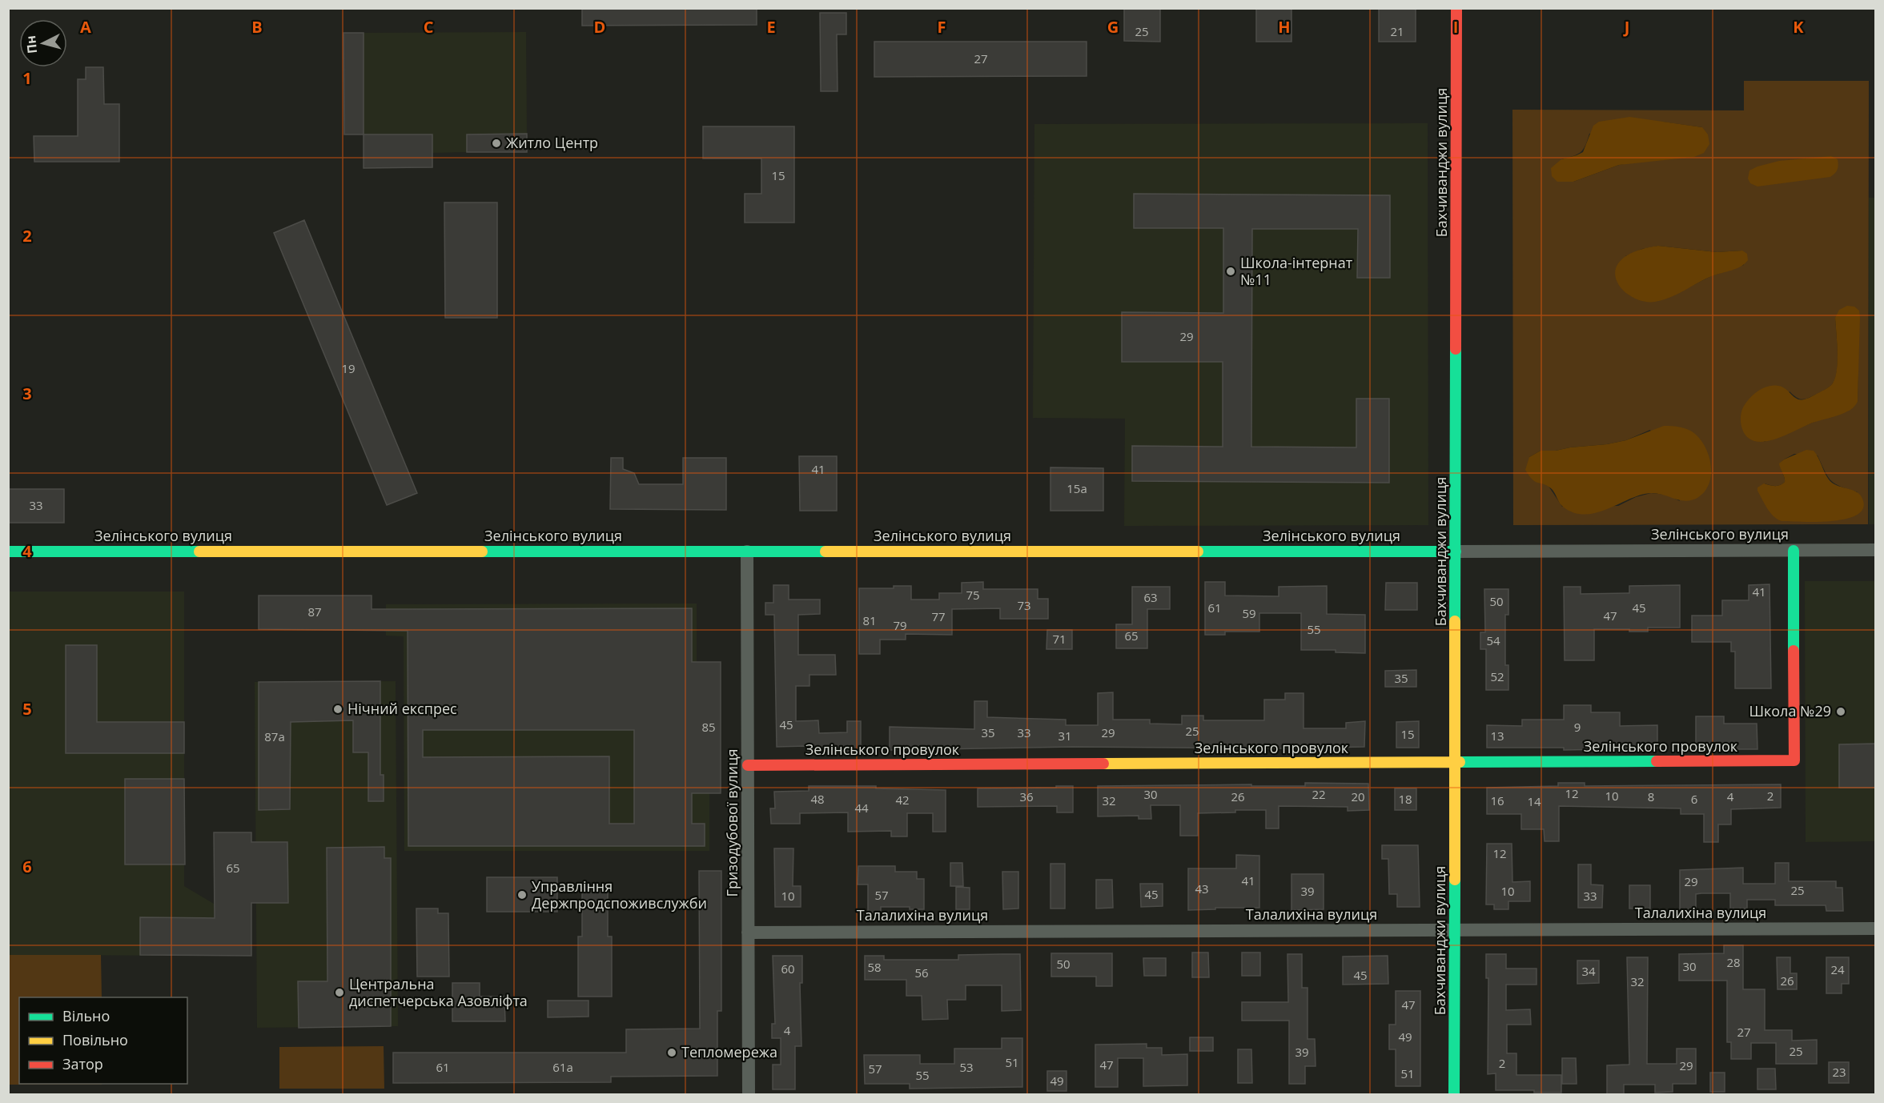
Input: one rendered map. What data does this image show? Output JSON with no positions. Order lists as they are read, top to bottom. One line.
{"streets":{"street":["Бахчиванджи вулиця","Зелінського вулиця","Зелінського провулок","Гризодубової вулиця","Талалихіна вулиця"]},"crossings":[["Бахчиванджи вулиця","Зелінського вулиця"],["Бахчиванджи вулиця","Зелінського провулок"],["Бахчиванджи вулиця","Талалихіна вулиця"],["Зелінського вулиця","Зелінського провулок"],["Зелінського вулиця","Гризодубової вулиця"],["Зелінського провулок","Гризодубової вулиця"],["Гризодубової вулиця","Талалихіна вулиця"]],"places":["Житло Центр","Школа-інтернат №11","Нічний експрес","Школа №29","Управління Держпродспоживслужби","Центральна диспетчерська Азовліфта","Тепломережа"],"house_numbers":["25","21","27","15","29","19","41","15а","33","41","75","63","50","73","61","45","87","59","47","77","81","79","55","65","71","54","52","35","45","85","9","25","35","33","29","15","31","13","87а","12","30","22","10","2","36","26","20","8","4","48","18","6","42","32","16","14","44","12","65","41","29","43","25","39","10","45","57","10","33","28","50","30","58","60","24","34","56","45","26","32","47","4","27","49","25","39","51","2","47","29","61","61а","53","57","23","51","55","49"],"legend":["Вільно","Повільно","Затор"],"north":"left","grid":{"columns":["A","B","C","D","E","F","G","H","I","J","K"],"rows":["1","2","3","4","5","6"]}}
